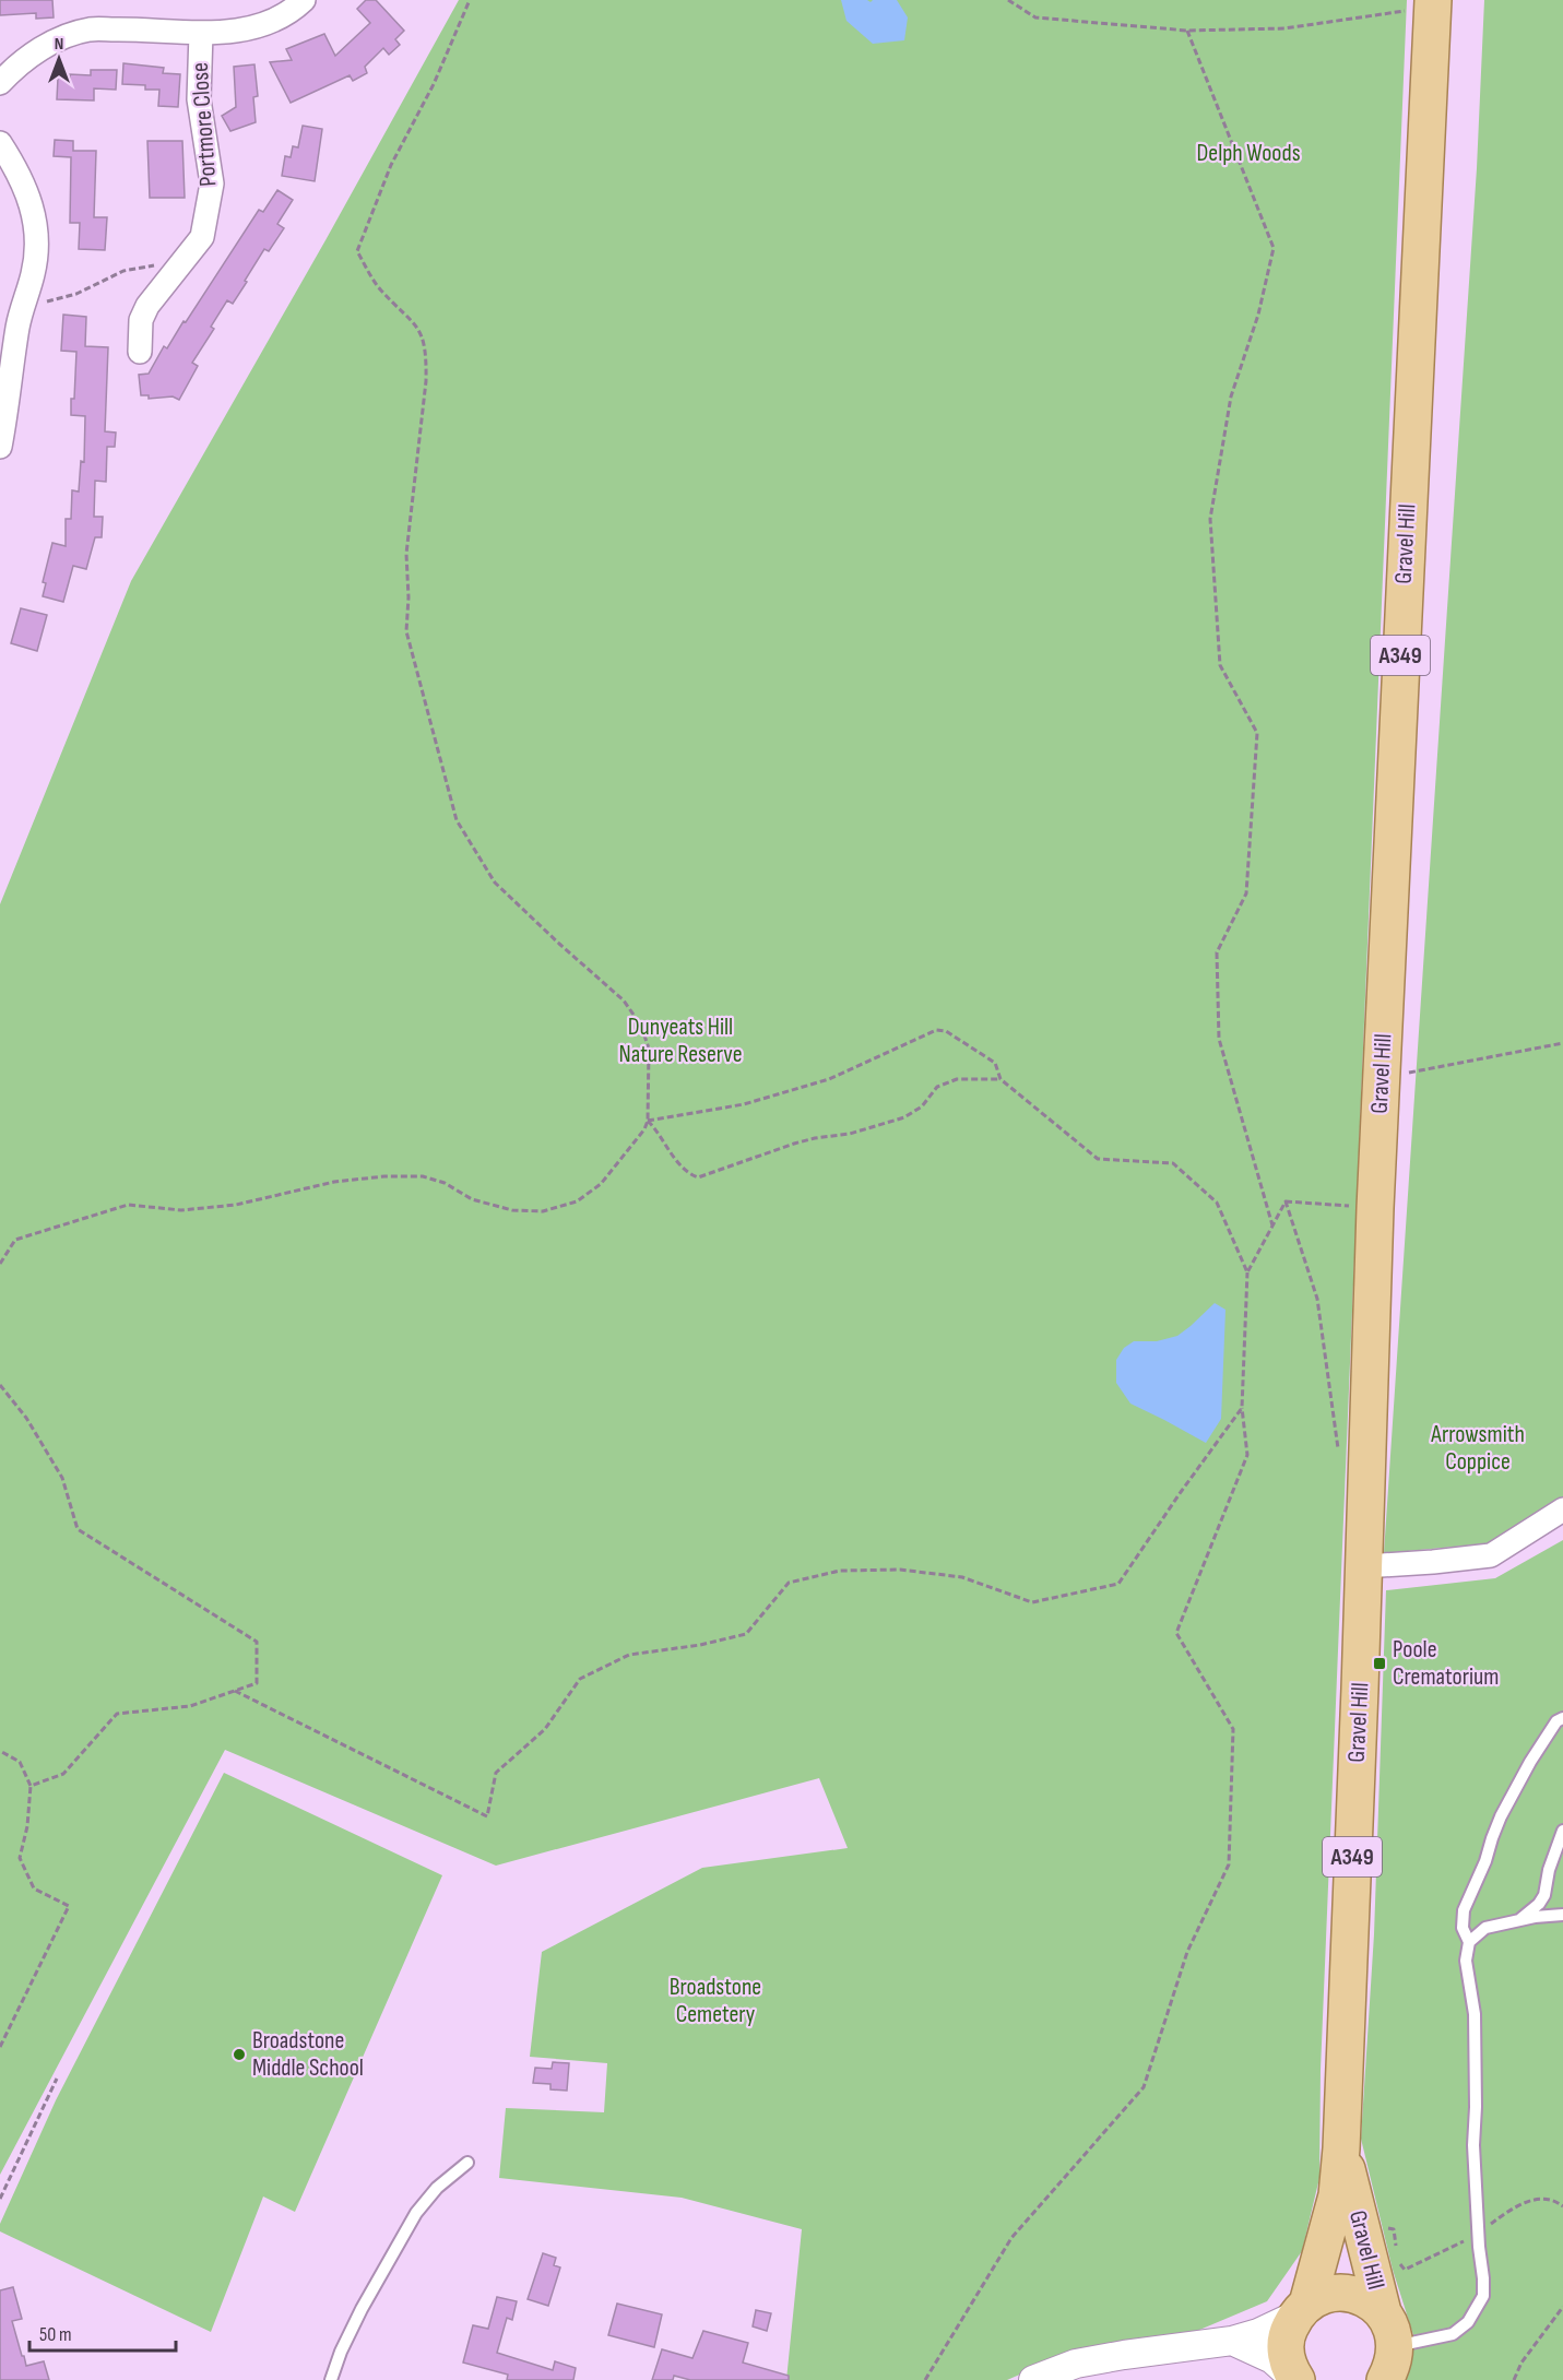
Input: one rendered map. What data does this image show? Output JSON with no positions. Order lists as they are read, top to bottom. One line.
{"streets":{"main road":["Gravel Hill","A349"],"street":["Portmore Close"]},"parks":["Delph Woods","Dunyeats Hill Nature Reserve","Arrowsmith Coppice","Broadstone Cemetery"],"places":{"transit":["Poole Crematorium"],"other":["Broadstone Middle School"]},"scale_bar":"50 m","north":"top"}
